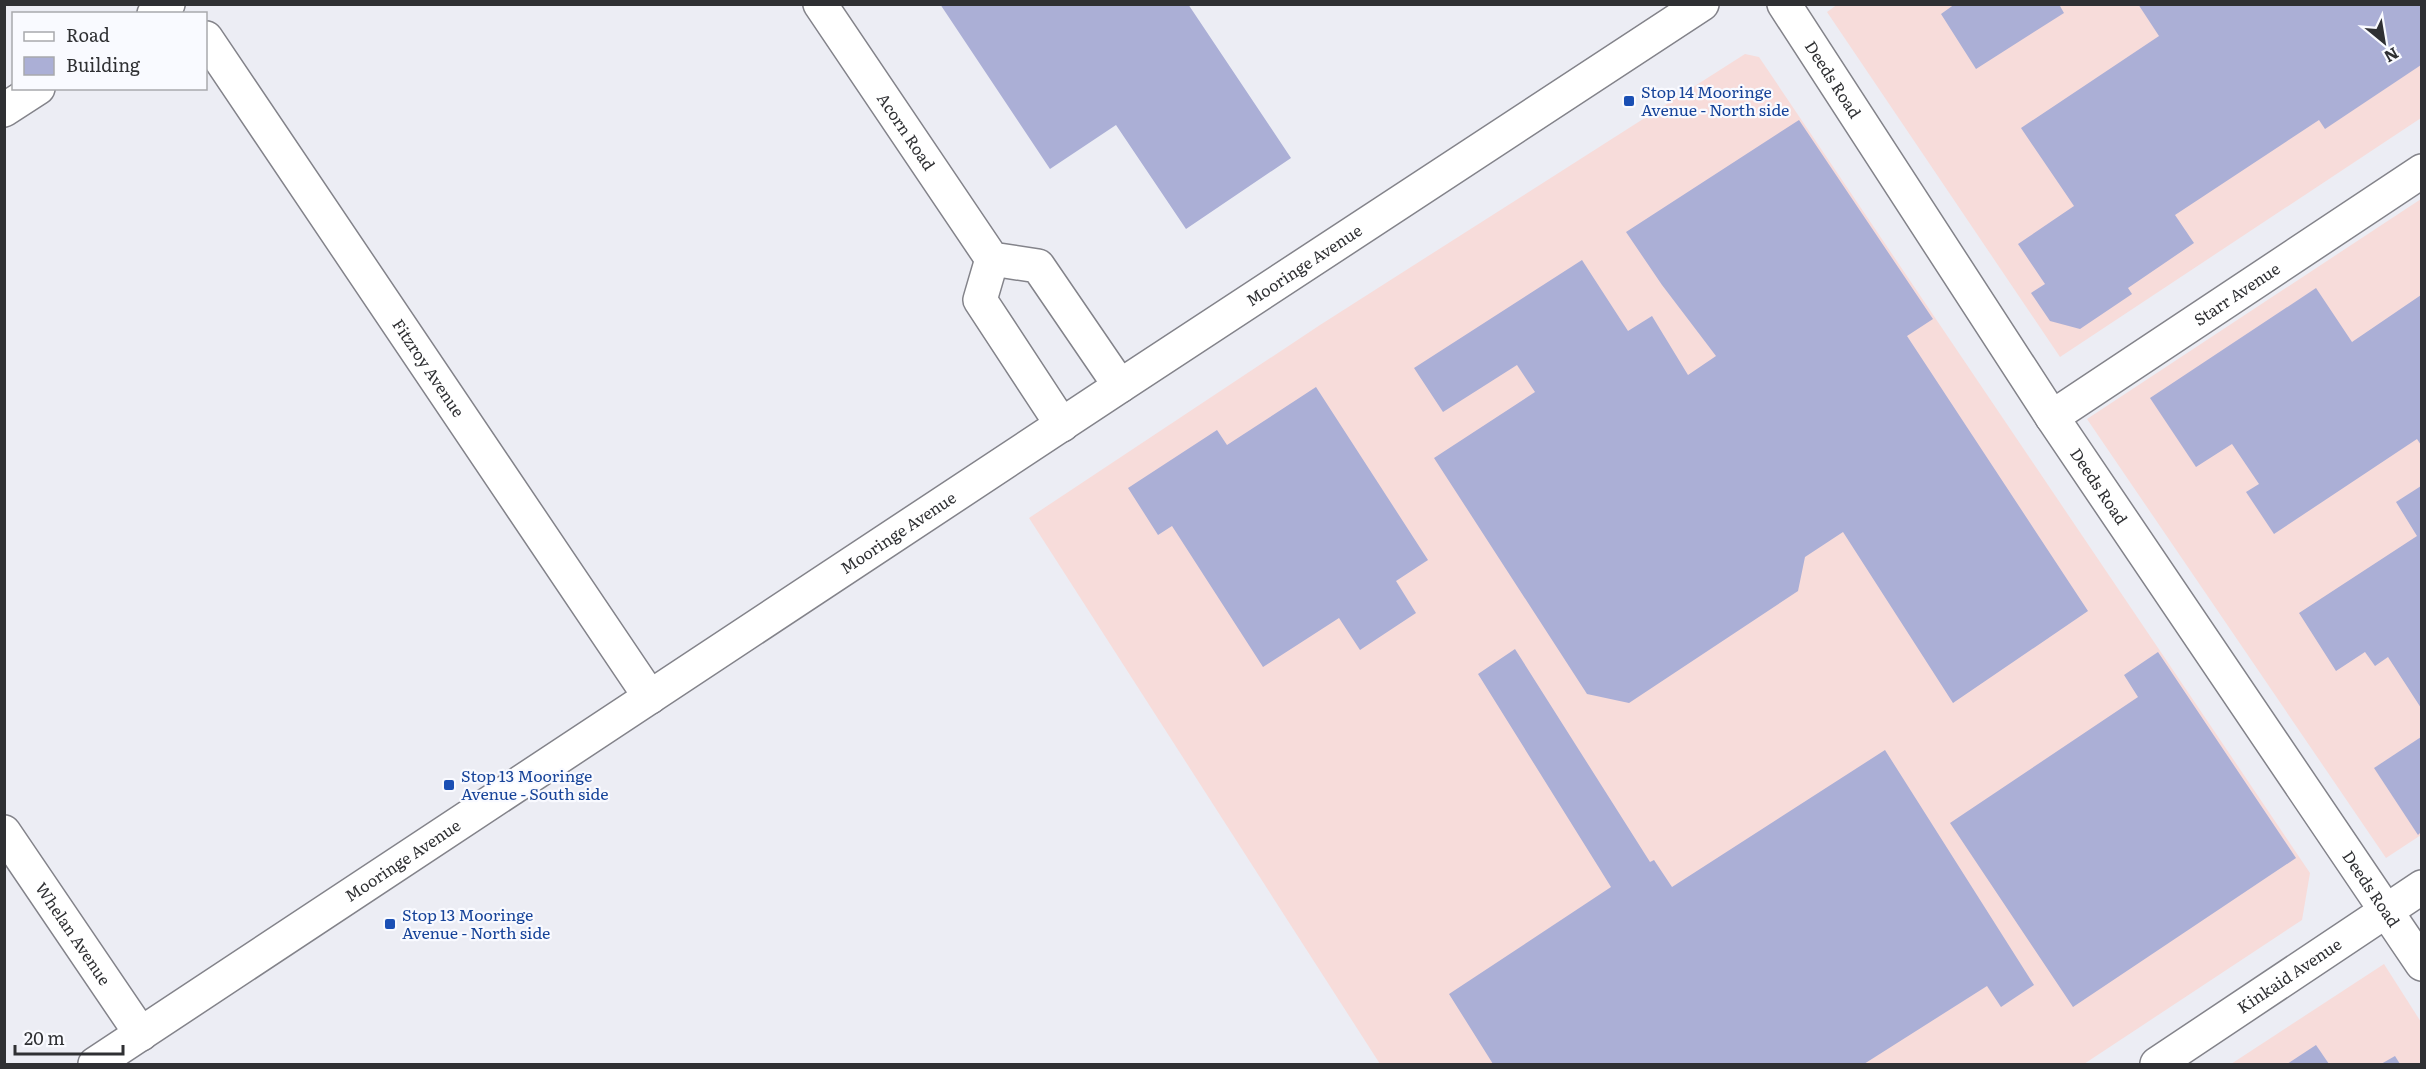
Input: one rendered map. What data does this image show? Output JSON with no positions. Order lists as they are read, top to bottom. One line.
{"streets":{"street":["Deeds Road","Acorn Road","Mooringe Avenue","Starr Avenue","Fitzroy Avenue","Whelan Avenue","Kinkaid Avenue"]},"crossings":[["Deeds Road","Starr Avenue"],["Deeds Road","Kinkaid Avenue"],["Mooringe Avenue","Fitzroy Avenue"],["Mooringe Avenue","Whelan Avenue"]],"places":{"transit":["Stop 14 Mooringe Avenue - North side","Stop 13 Mooringe Avenue - South side","Stop 13 Mooringe Avenue - North side"]},"legend":["Road","Building"],"scale_bar":"20 m","north":"bottom right"}
